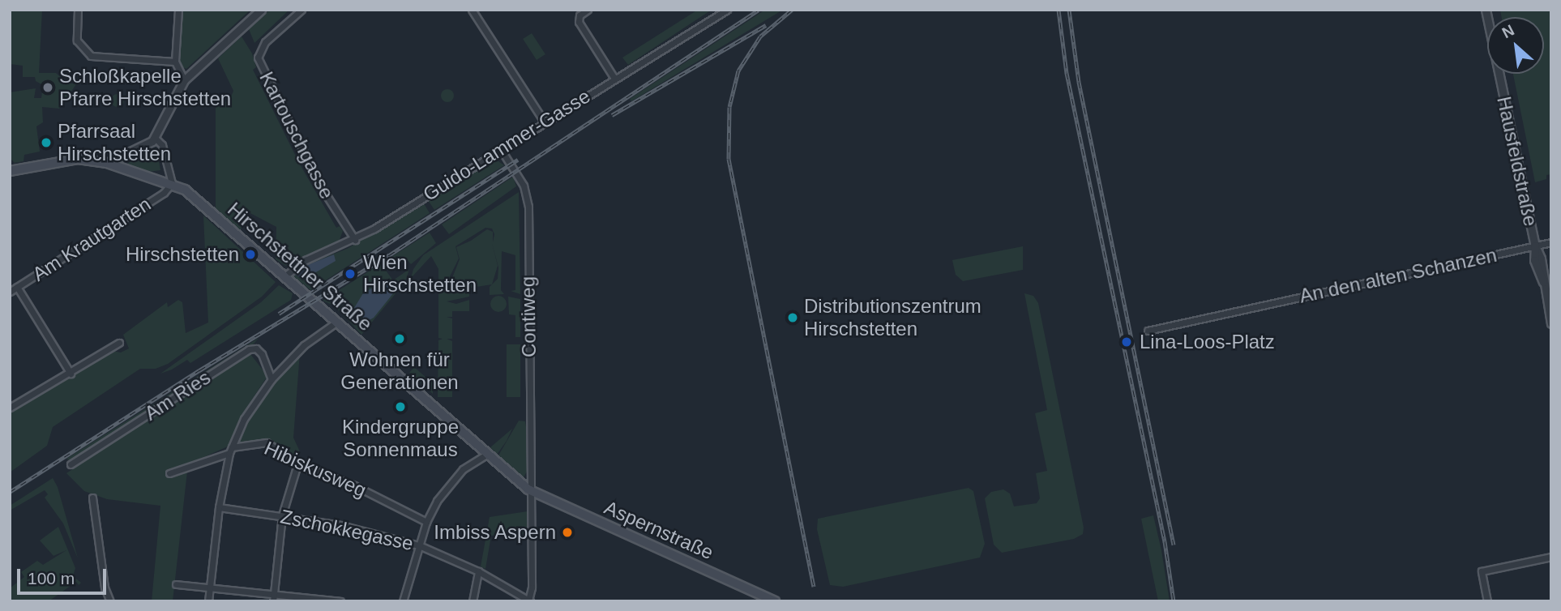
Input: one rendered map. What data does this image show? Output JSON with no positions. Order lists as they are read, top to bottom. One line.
{"streets":{"main road":["Hirschstettner Straße","Aspernstraße"],"street":["Kartouschgasse","Guido-Lammer-Gasse","Hausfeldstraße","Am Krautgarten","An den alten Schanzen","Contiweg","Am Ries","Hibiskusweg","Zschokkegasse"]},"crossings":[["Kartouschgasse","Guido-Lammer-Gasse"],["Guido-Lammer-Gasse","Hirschstettner Straße"],["Guido-Lammer-Gasse","Contiweg"],["Hausfeldstraße","An den alten Schanzen"],["Am Krautgarten","Hirschstettner Straße"],["Hirschstettner Straße","Contiweg"],["Hirschstettner Straße","Aspernstraße"],["Contiweg","Zschokkegasse"],["Contiweg","Aspernstraße"]],"places":["Schloßkapelle Pfarre Hirschstetten","Pfarrsaal Hirschstetten","Hirschstetten","Wien Hirschstetten","Distributionszentrum Hirschstetten","Wohnen für Generationen","Lina-Loos-Platz","Kindergruppe Sonnenmaus","Imbiss Aspern"],"scale_bar":"100 m","north":"top left"}
